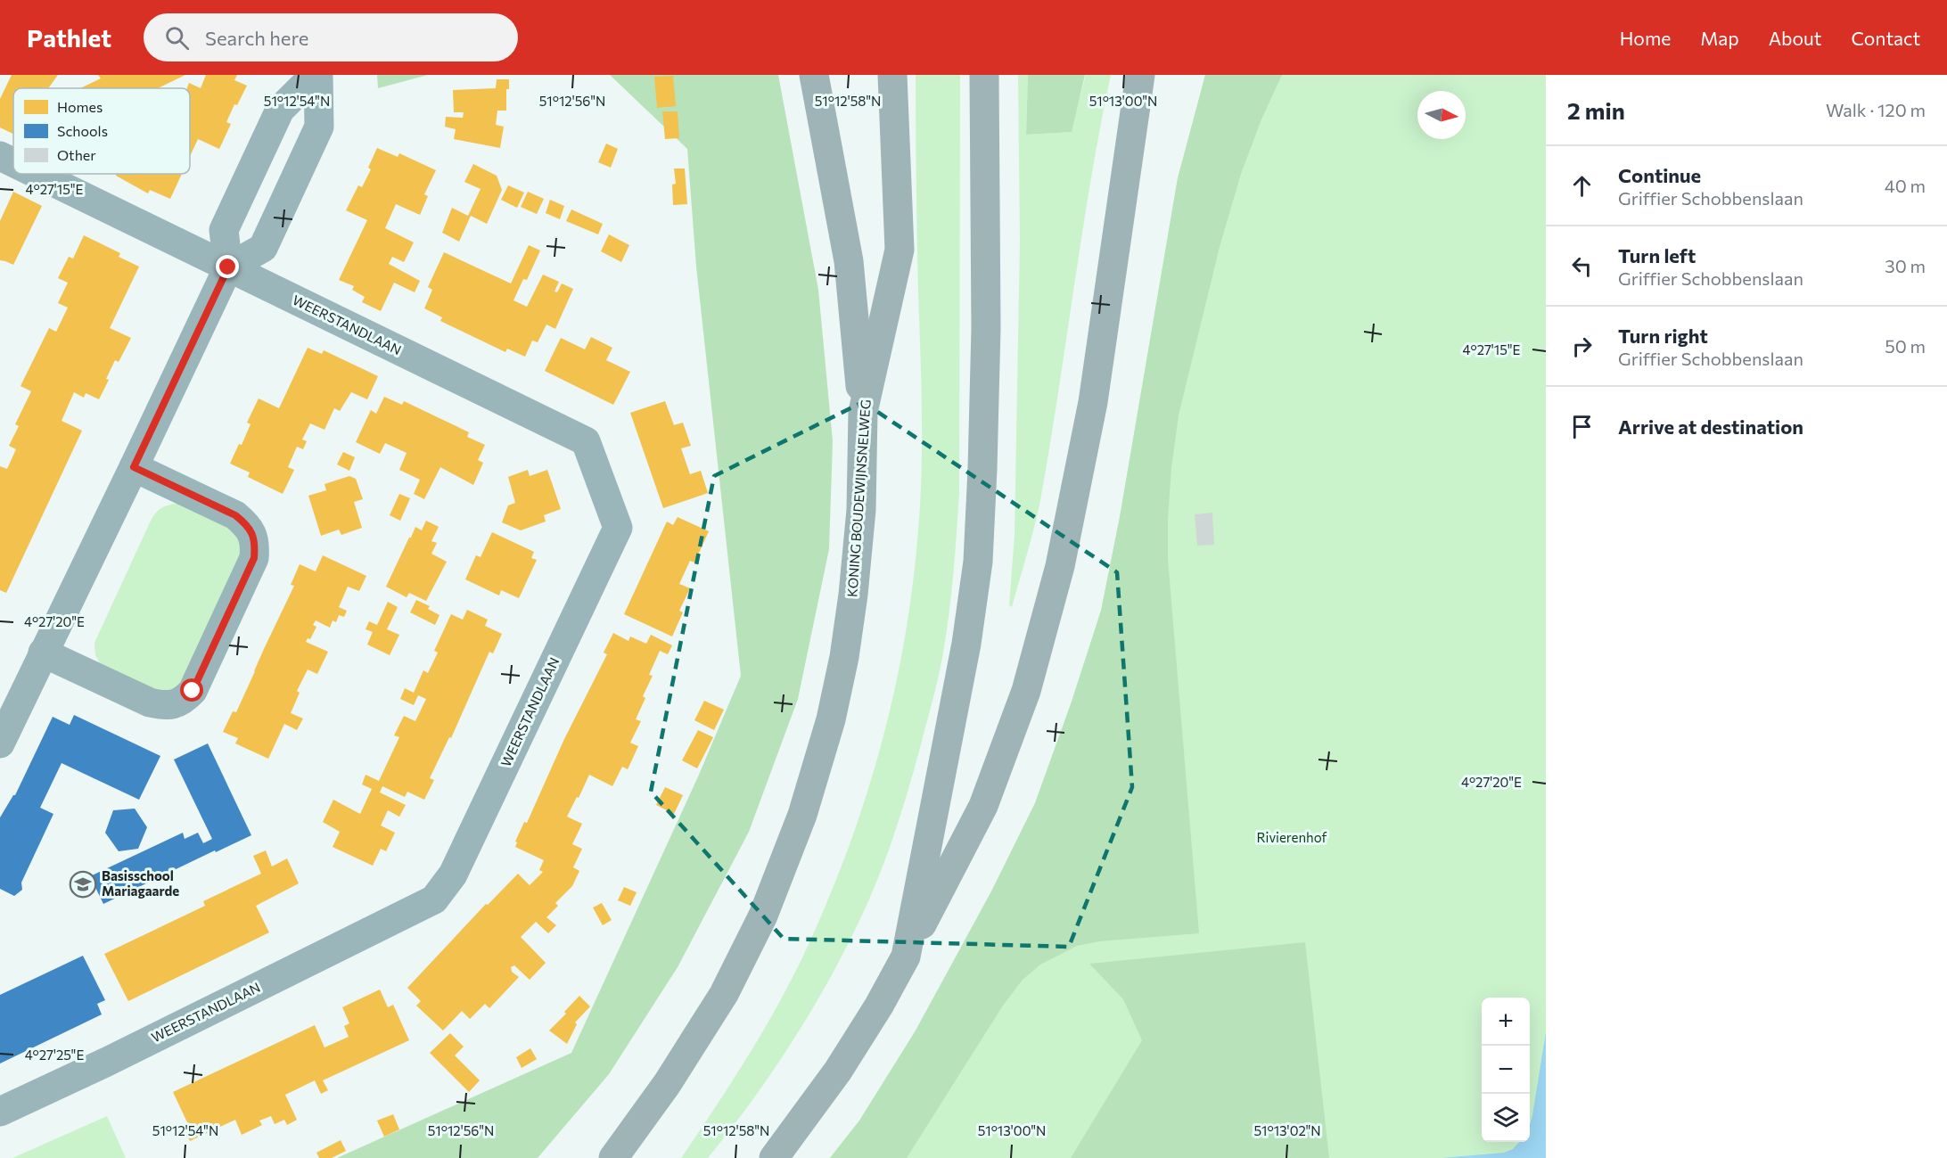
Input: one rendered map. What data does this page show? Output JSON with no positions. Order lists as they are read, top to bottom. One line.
{"streets":{"highway":["KONING BOUDEWIJNSNELWEG"],"street":["WEERSTANDLAAN"]},"parks":["Rivierenhof"],"places":{"school or university":["Basisschool Mariagaarde"]},"legend":["Homes","Schools","Other"],"north":"right","page":{"header":"Pathlet","search":"Search here","nav":["Home","Map","About","Contact"],"heading":["2 min","Walk · 120 m"],"list":[["Continue","Griffier Schobbenslaan","40 m"],["Turn left","Griffier Schobbenslaan","30 m"],["Turn right","Griffier Schobbenslaan","50 m"],"Arrive at destination"],"map_buttons":["+","−"]},"coordinates":["51°12'54\"N","51°12'56\"N","51°12'58\"N","51°13'00\"N","4°27'15\"E","4°27'20\"E","4°27'25\"E","51°13'02\"N"]}
